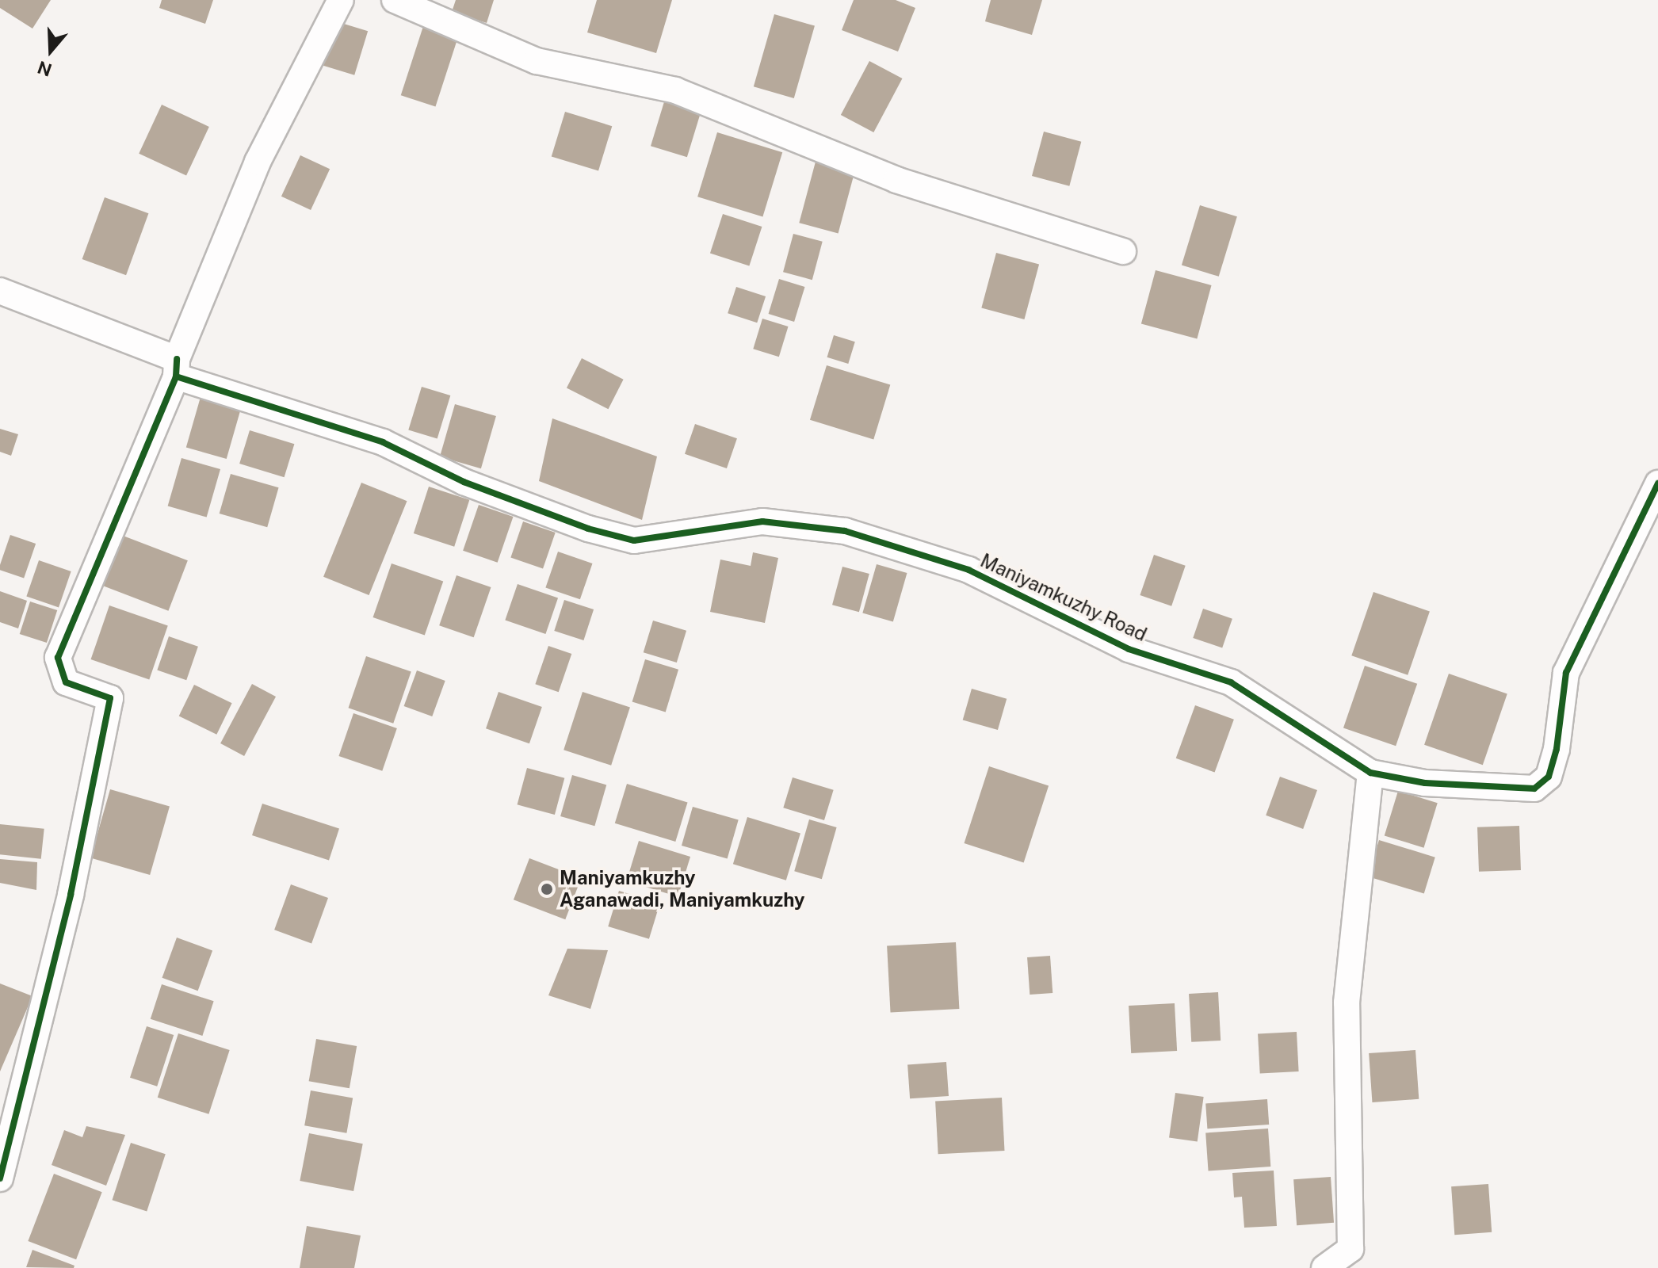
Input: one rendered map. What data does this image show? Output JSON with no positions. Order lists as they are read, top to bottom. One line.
{"streets":{"street":["Maniyamkuzhy Road"]},"places":["Maniyamkuzhy Aganawadi, Maniyamkuzhy"],"north":"bottom"}
